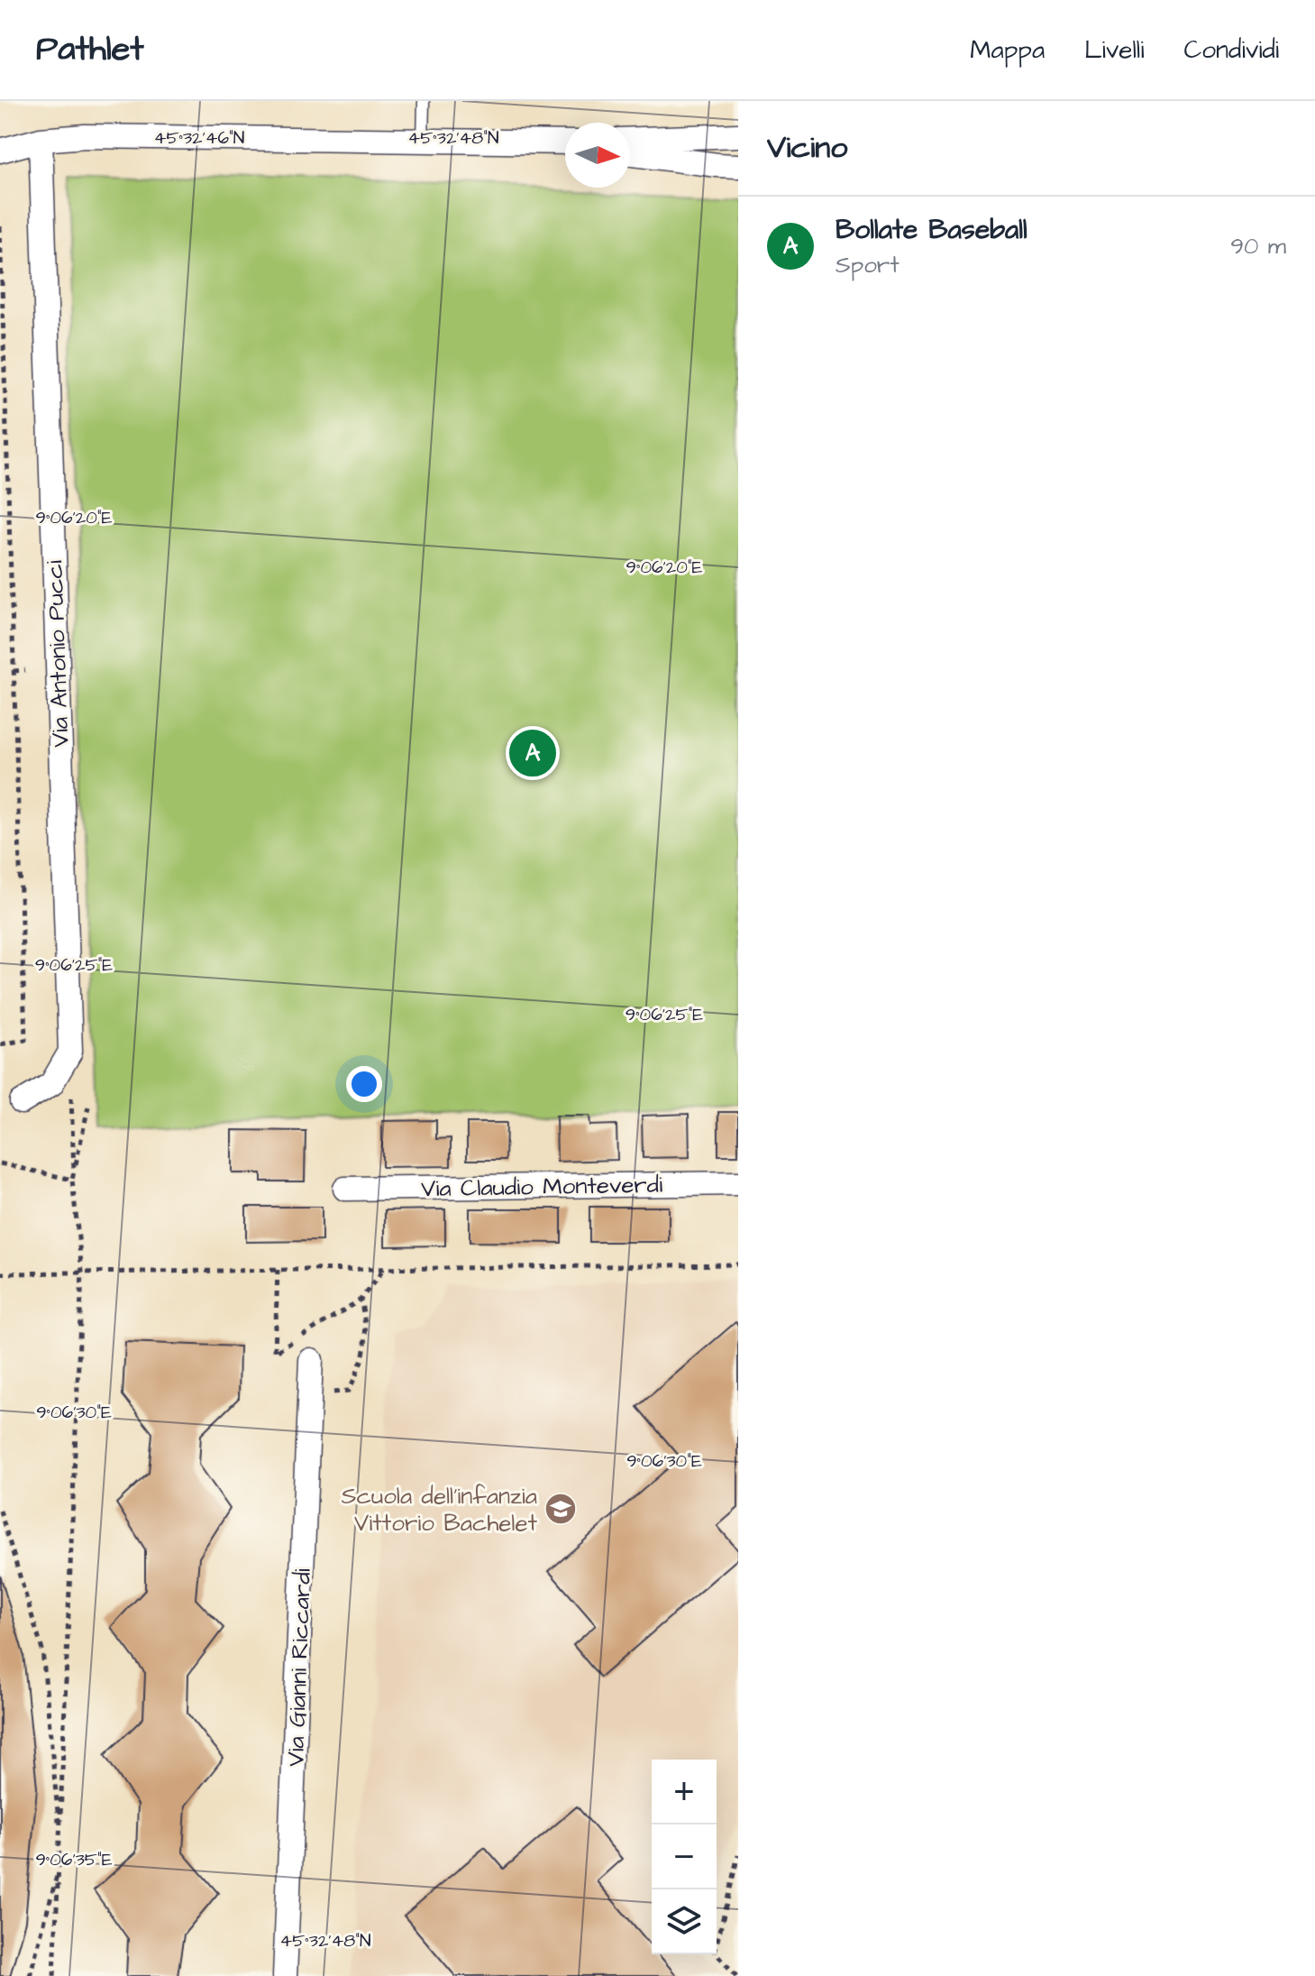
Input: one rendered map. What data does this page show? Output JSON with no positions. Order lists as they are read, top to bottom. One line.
{"streets":{"street":["Via Antonio Pucci","Via Claudio Monteverdi","Via Gianni Riccardi"]},"places":{"school or university":["Scuola dell'infanzia Vittorio Bachelet"]},"north":"right","page":{"header":"Pathlet","nav":["Mappa","Livelli","Condividi"],"heading":"Vicino","list":[{"mark":"A","name":"Bollate Baseball","note":"Sport","value":"90 m"}],"pins":"A","map_buttons":["+","−"]},"coordinates":["45°32'46\"N","45°32'48\"N","9°06'20\"E","9°06'25\"E","9°06'30\"E","9°06'35\"E"]}
